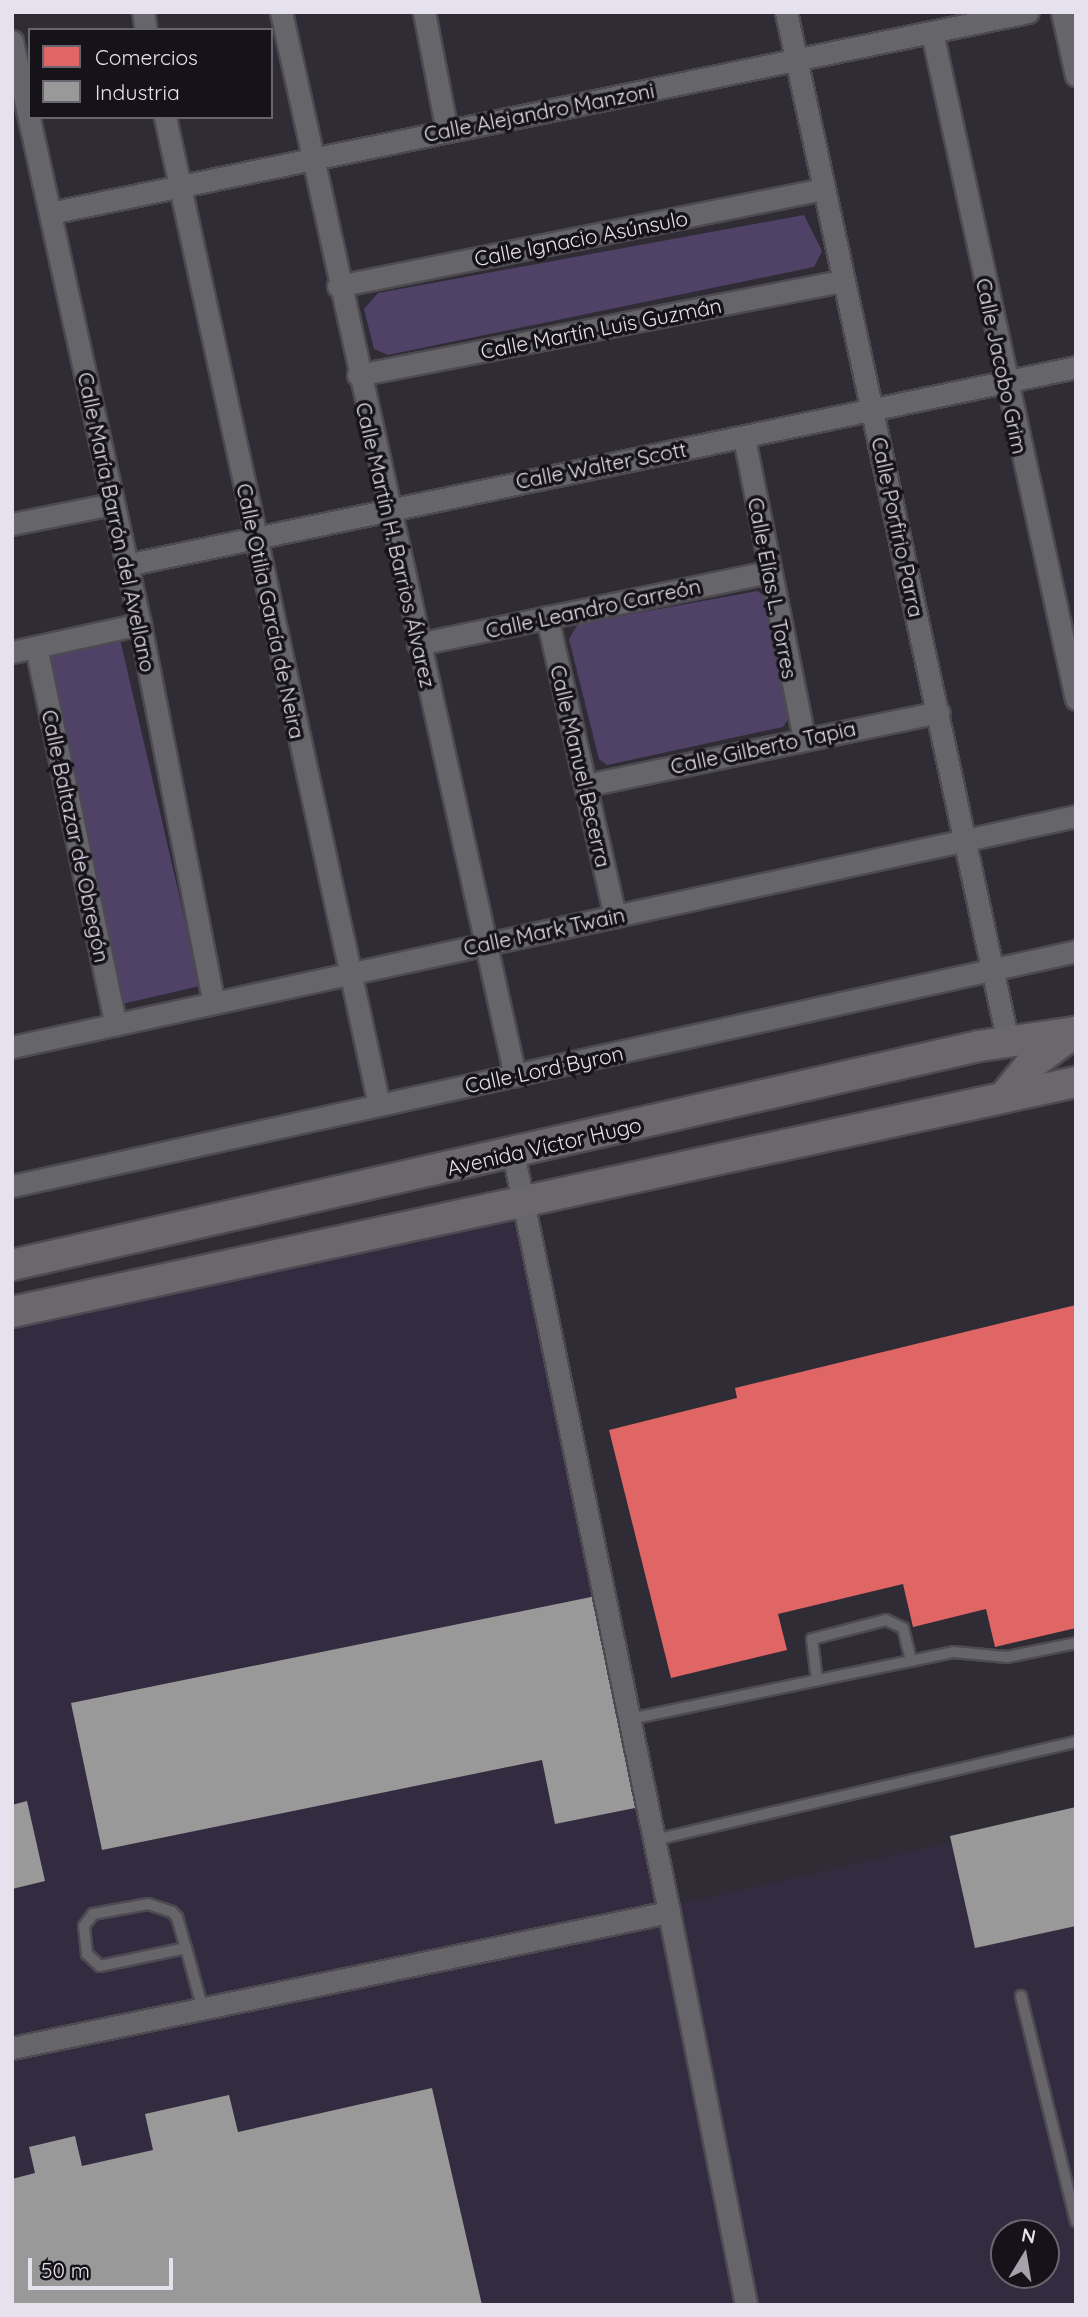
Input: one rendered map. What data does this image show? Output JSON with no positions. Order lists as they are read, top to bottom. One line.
{"streets":{"street":["Calle Alejandro Manzoni","Calle Ignacio Asúnsulo","Calle Martín Luis Guzmán","Calle Jacobo Grim","Calle Walter Scott","Calle María Barrón del Avellano","Calle Porfirio Parra","Calle Martín H. Barrios Álvarez","Calle Elías L. Torres","Calle Leandro Carreón","Calle Otilia García de Neira","Calle Gilberto Tapia","Calle Manuel Becerra","Calle Baltazar de Obregón","Calle Mark Twain","Calle Lord Byron","Avenida Víctor Hugo"]},"crossings":[["Calle Alejandro Manzoni","Calle Jacobo Grim"],["Calle Alejandro Manzoni","Calle María Barrón del Avellano"],["Calle Alejandro Manzoni","Calle Porfirio Parra"],["Calle Alejandro Manzoni","Calle Martín H. Barrios Álvarez"],["Calle Alejandro Manzoni","Calle Otilia García de Neira"],["Calle Ignacio Asúnsulo","Calle Porfirio Parra"],["Calle Ignacio Asúnsulo","Calle Martín H. Barrios Álvarez"],["Calle Martín Luis Guzmán","Calle Porfirio Parra"],["Calle Martín Luis Guzmán","Calle Martín H. Barrios Álvarez"],["Calle Jacobo Grim","Calle Walter Scott"],["Calle Walter Scott","Calle María Barrón del Avellano"],["Calle Walter Scott","Calle Porfirio Parra"],["Calle Walter Scott","Calle Martín H. Barrios Álvarez"],["Calle Walter Scott","Calle Elías L. Torres"],["Calle Walter Scott","Calle Otilia García de Neira"],["Calle María Barrón del Avellano","Calle Mark Twain"],["Calle Porfirio Parra","Calle Gilberto Tapia"],["Calle Porfirio Parra","Calle Mark Twain"],["Calle Porfirio Parra","Calle Lord Byron"],["Calle Porfirio Parra","Avenida Víctor Hugo"],["Calle Martín H. Barrios Álvarez","Calle Leandro Carreón"],["Calle Martín H. Barrios Álvarez","Calle Mark Twain"],["Calle Martín H. Barrios Álvarez","Calle Lord Byron"],["Calle Elías L. Torres","Calle Leandro Carreón"],["Calle Elías L. Torres","Calle Gilberto Tapia"],["Calle Leandro Carreón","Calle Manuel Becerra"],["Calle Otilia García de Neira","Calle Mark Twain"],["Calle Otilia García de Neira","Calle Lord Byron"],["Calle Gilberto Tapia","Calle Manuel Becerra"],["Calle Manuel Becerra","Calle Mark Twain"],["Calle Baltazar de Obregón","Calle Mark Twain"]],"legend":["Comercios","Industria"],"scale_bar":"50 m","north":"top"}
